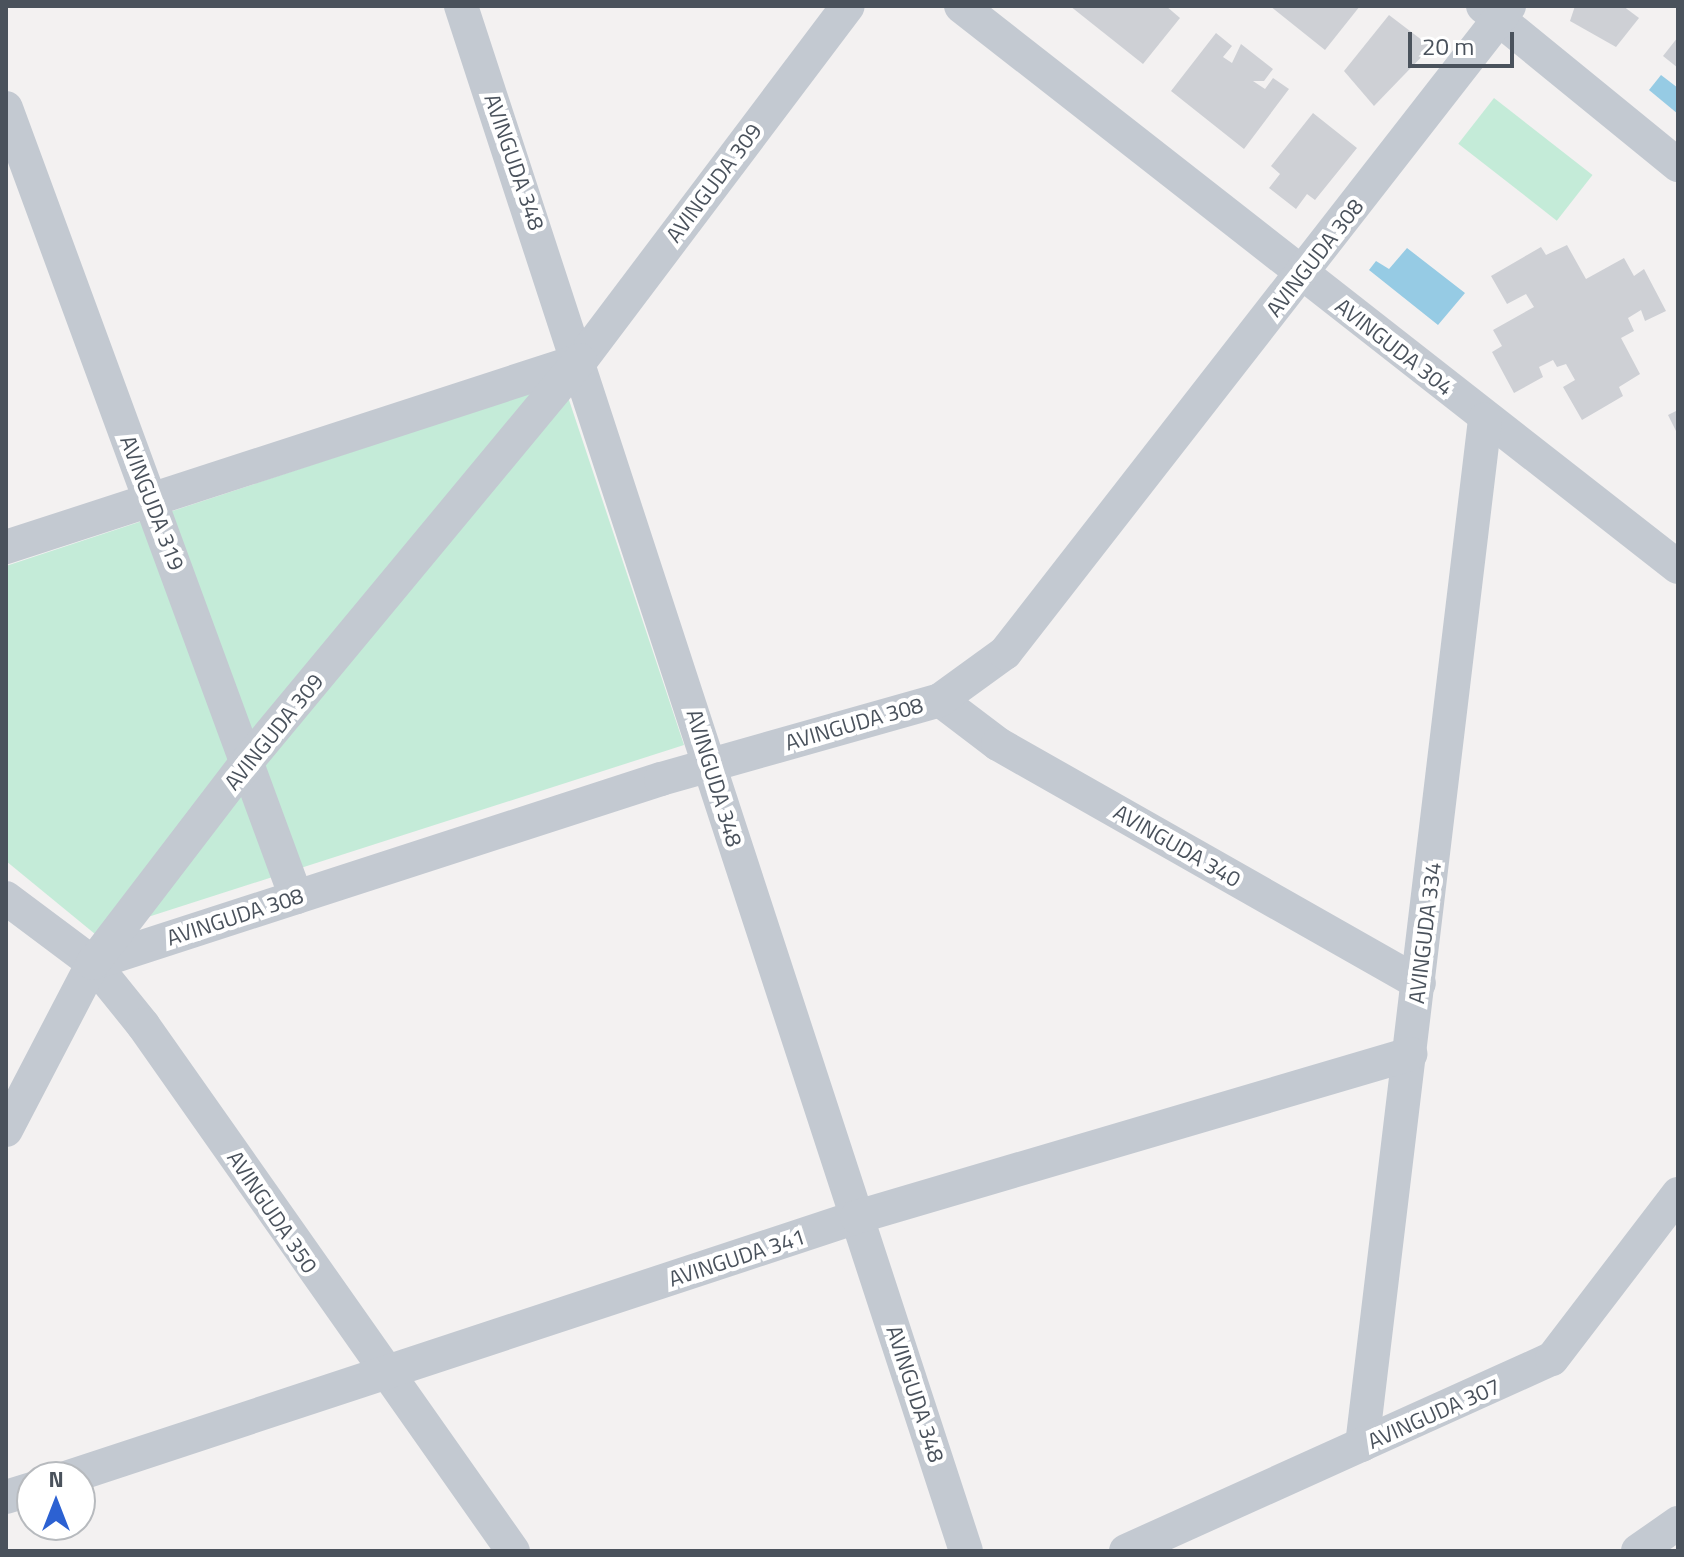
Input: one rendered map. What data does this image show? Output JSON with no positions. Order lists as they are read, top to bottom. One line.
{"streets":{"street":["AVINGUDA 348","AVINGUDA 309","AVINGUDA 308","AVINGUDA 304","AVINGUDA 319","AVINGUDA 340","AVINGUDA 334","AVINGUDA 350","AVINGUDA 341","AVINGUDA 307"]},"crossings":[["AVINGUDA 348","AVINGUDA 309"],["AVINGUDA 348","AVINGUDA 308"],["AVINGUDA 348","AVINGUDA 341"],["AVINGUDA 309","AVINGUDA 308"],["AVINGUDA 309","AVINGUDA 319"],["AVINGUDA 309","AVINGUDA 350"],["AVINGUDA 308","AVINGUDA 304"],["AVINGUDA 308","AVINGUDA 319"],["AVINGUDA 308","AVINGUDA 340"],["AVINGUDA 308","AVINGUDA 350"],["AVINGUDA 304","AVINGUDA 334"],["AVINGUDA 340","AVINGUDA 334"],["AVINGUDA 334","AVINGUDA 341"],["AVINGUDA 334","AVINGUDA 307"],["AVINGUDA 350","AVINGUDA 341"]],"scale_bar":"20 m","north":"top"}
